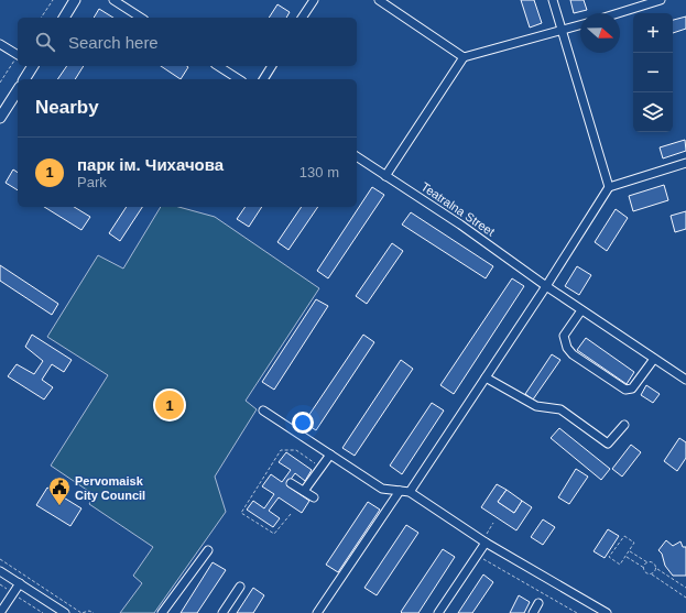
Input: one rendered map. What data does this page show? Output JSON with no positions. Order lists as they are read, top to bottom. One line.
{"streets":{"street":["Teatralna Street"]},"places":{"public building":["Pervomaisk City Council"]},"north":"right","page":{"map_buttons":["+","−"],"search":"Search here","heading":"Nearby","list":[{"mark":"1","name":"парк ім. Чихачова","note":"Park","value":"130 m"}],"pins":"1"}}
